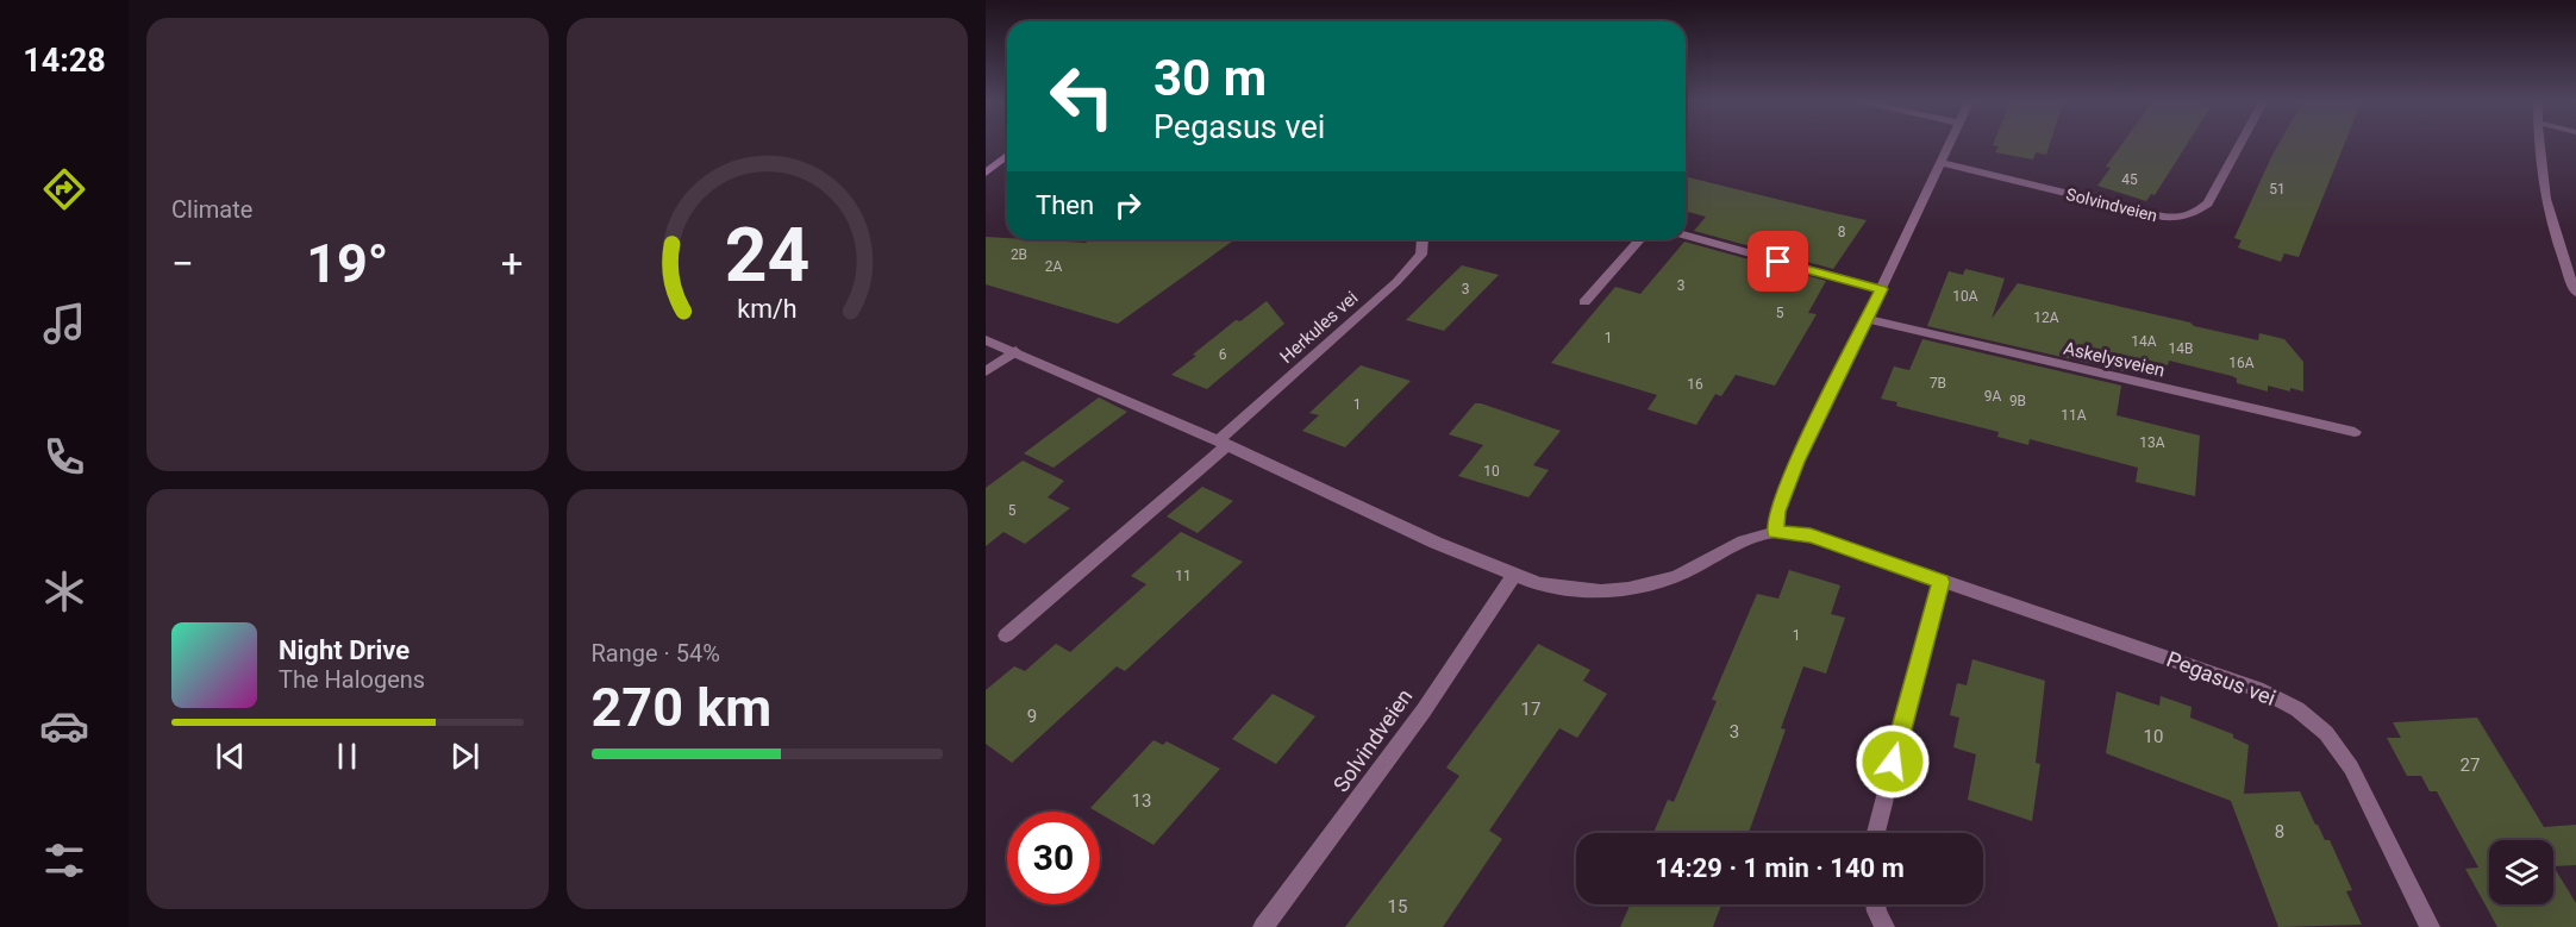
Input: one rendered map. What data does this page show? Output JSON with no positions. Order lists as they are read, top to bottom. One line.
{"streets":{"street":["Solvindveien","Herkules vei","Askelysveien","Pegasus vei"]},"house_numbers":["45","51","8","2B","2A","3","3","10A","5","12A","1","14A","14B","6","16A","7B","16","9A","9B","1","11A","13A","10","5","11","1","17","9","3","10","27","13","8","15"],"page":{"tabs":"14:28","tile":["Climate",["Range · 54%","270 km"]],"turn":["30 m","Pegasus vei"],"then":"Then","heat":["−","19°","+"],"song":["Night Drive","The Halogens"],"limit":"30","trip":"14:29 · 1 min · 140 m","gauge":["24","km/h"]}}
